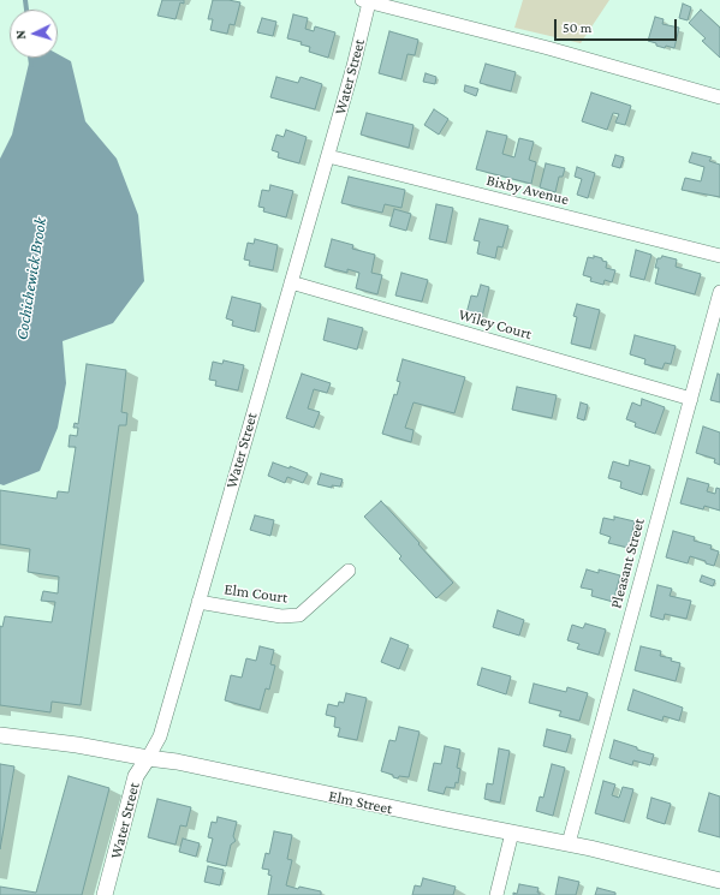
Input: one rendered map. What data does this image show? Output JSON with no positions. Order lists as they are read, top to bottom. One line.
{"streets":{"street":["Water Street","Bixby Avenue","Wiley Court","Pleasant Street","Elm Court","Elm Street"]},"crossings":[["Water Street","Bixby Avenue"],["Water Street","Wiley Court"],["Water Street","Elm Court"],["Water Street","Elm Street"],["Wiley Court","Pleasant Street"],["Pleasant Street","Elm Street"]],"water":["Cochichewick Brook"],"scale_bar":"50 m","north":"left"}
